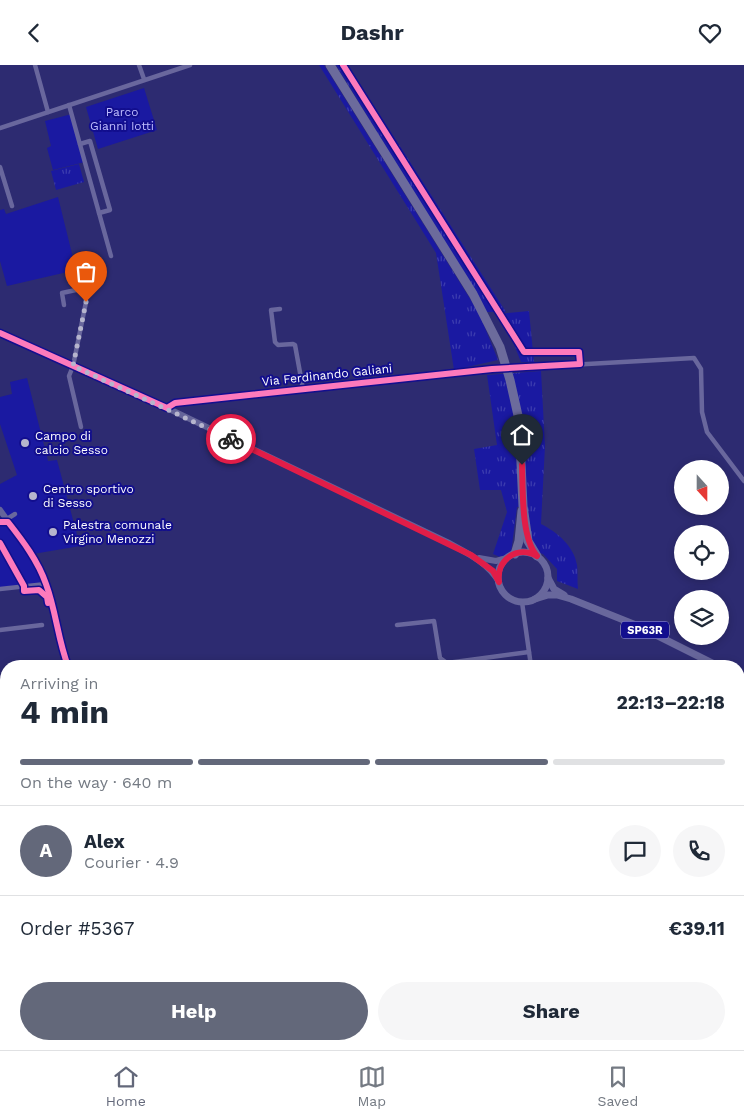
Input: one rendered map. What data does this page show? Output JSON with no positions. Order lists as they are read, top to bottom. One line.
{"streets":{"highway":["SP63R"],"street":["Via Ferdinando Galiani"]},"parks":["Parco Gianni Iotti"],"places":["Campo di calcio Sesso","Centro sportivo di Sesso","Palestra comunale Virgino Menozzi"],"north":"bottom","page":{"header":"Dashr","heading":["4 min","Arriving in","22:13–22:18"],"panel":["Alex","Courier · 4.9","Order #5367","€39.11"],"bar":"On the way · 640 m","round":"A","buttons":["Help","Share"],"tabs":["Home","Map","Saved"]}}
